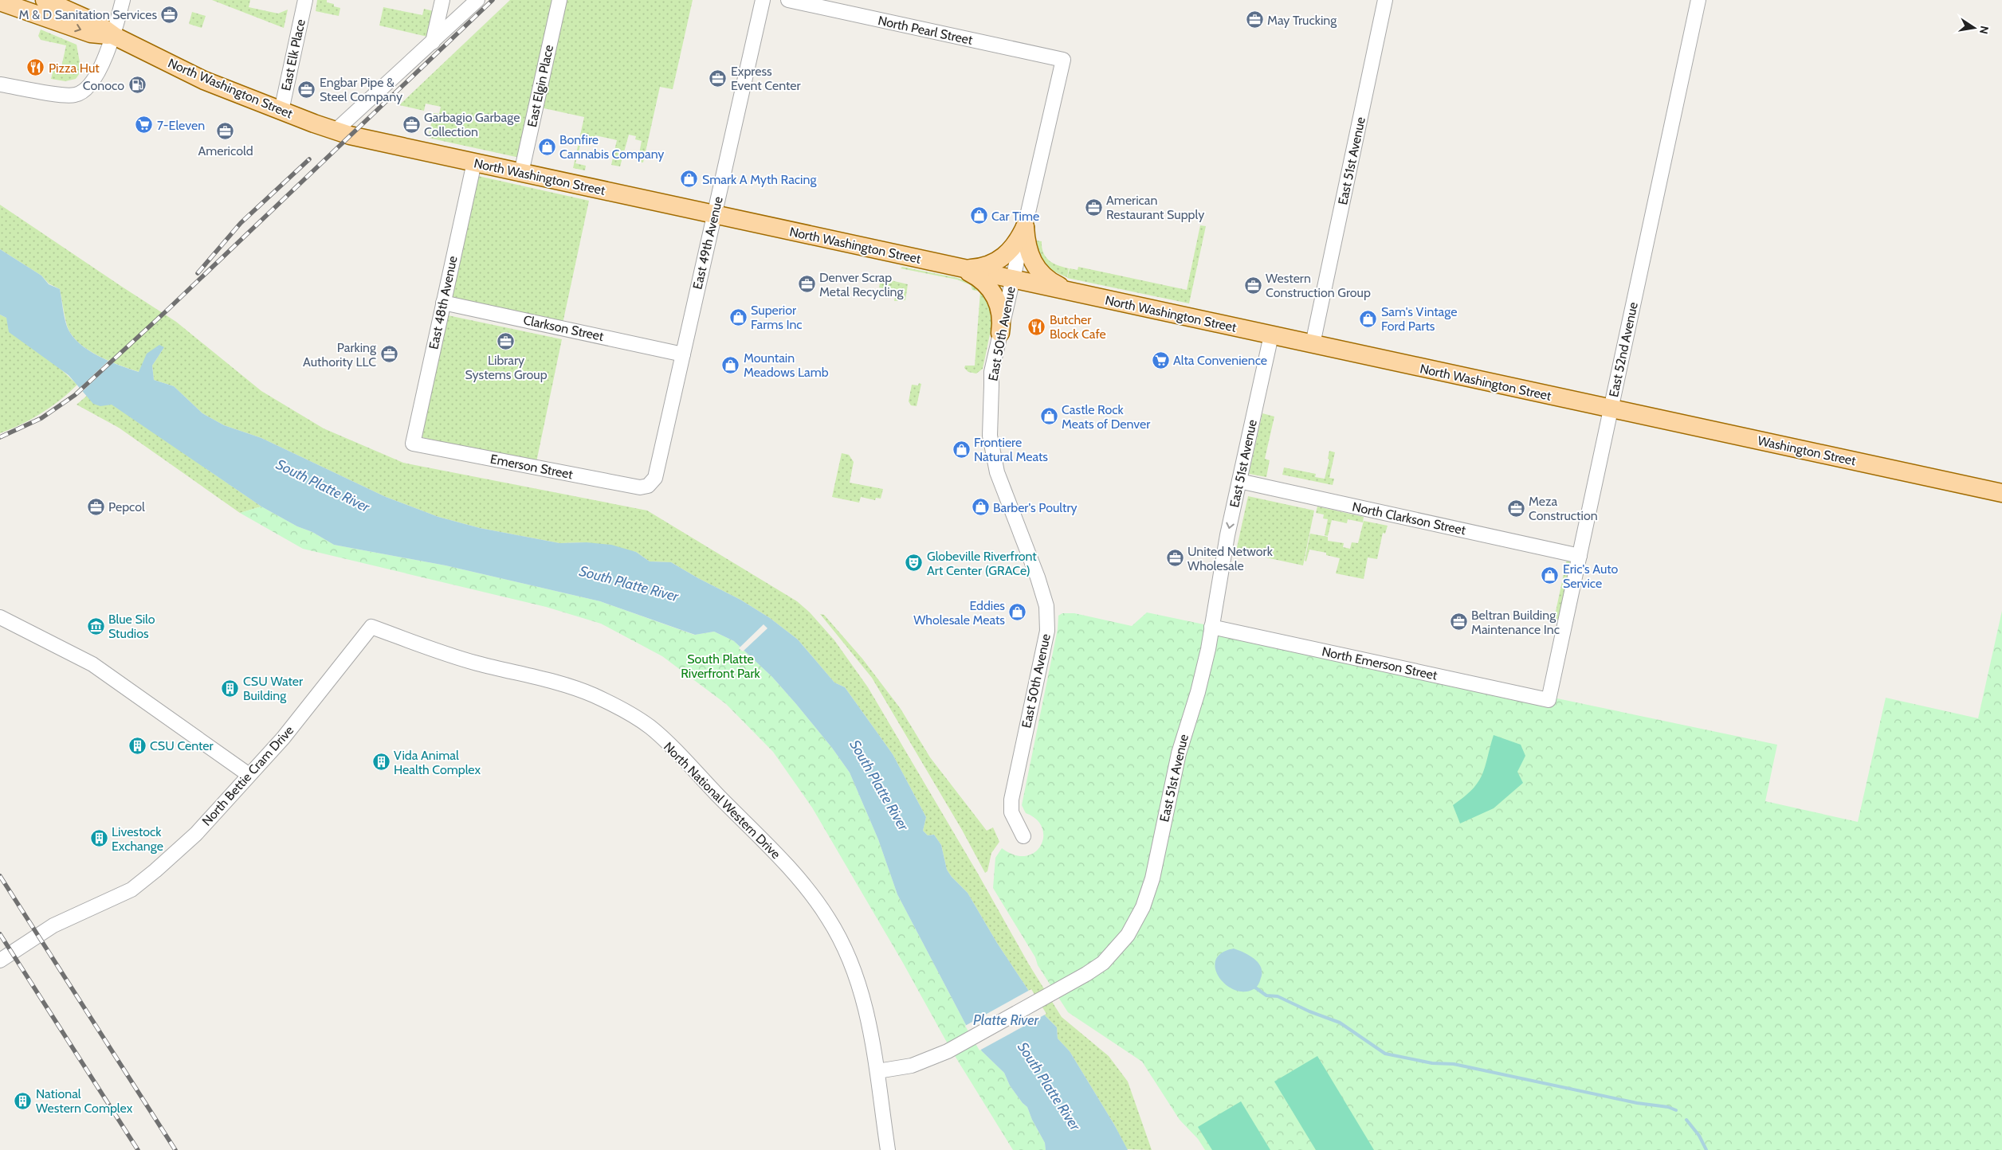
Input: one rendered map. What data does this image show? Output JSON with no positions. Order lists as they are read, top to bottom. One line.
{"streets":{"main road":["North Washington Street","Washington Street"],"street":["North Pearl Street","East Elk Place","East Elgin Place","East 51st Avenue","East 49th Avenue","East 48th Avenue","Clarkson Street","East 50th Avenue","East 52nd Avenue","Emerson Street","North Clarkson Street","North Emerson Street","North Bettie Cram Drive","North National Western Drive"]},"crossings":[["North Pearl Street","East 50th Avenue"],["East Elk Place","North Washington Street"],["East Elgin Place","North Washington Street"],["North Washington Street","East 51st Avenue"],["North Washington Street","East 49th Avenue"],["North Washington Street","East 48th Avenue"],["North Washington Street","East 50th Avenue"],["North Washington Street","East 52nd Avenue"],["North Washington Street","Washington Street"],["East 51st Avenue","North Clarkson Street"],["East 51st Avenue","North Emerson Street"],["East 51st Avenue","North National Western Drive"],["East 49th Avenue","Clarkson Street"],["East 49th Avenue","Emerson Street"],["East 48th Avenue","Clarkson Street"],["East 48th Avenue","Emerson Street"],["East 52nd Avenue","Washington Street"],["East 52nd Avenue","North Clarkson Street"],["East 52nd Avenue","North Emerson Street"],["North Bettie Cram Drive","North National Western Drive"]],"water":["South Platte River","Platte River"],"parks":["South Platte Riverfront Park"],"places":{"office":["M & D Sanitation Services","May Trucking","Express Event Center","Engbar Pipe & Steel Company","Garbagio Garbage Collection","Americold","American Restaurant Supply","Denver Scrap Metal Recycling","Western Construction Group","Library Systems Group","Parking Authority LLC","Pepcol","Meza Construction","United Network Wholesale","Beltran Building Maintenance Inc"],"restaurant":["Pizza Hut","Butcher Block Cafe"],"fuel station":["Conoco"],"supermarket":["7-Eleven","Alta Convenience"],"shop":["Bonfire Cannabis Company","Smark A Myth Racing","Car Time","Superior Farms Inc","Sam's Vintage Ford Parts","Mountain Meadows Lamb","Castle Rock Meats of Denver","Frontiere Natural Meats","Barber's Poultry","Eric's Auto Service","Eddies Wholesale Meats"],"theatre":["Globeville Riverfront Art Center (GRACe)"],"museum":["Blue Silo Studios"],"building":["CSU Water Building","CSU Center","Vida Animal Health Complex","Livestock Exchange","National Western Complex"]},"north":"right"}
